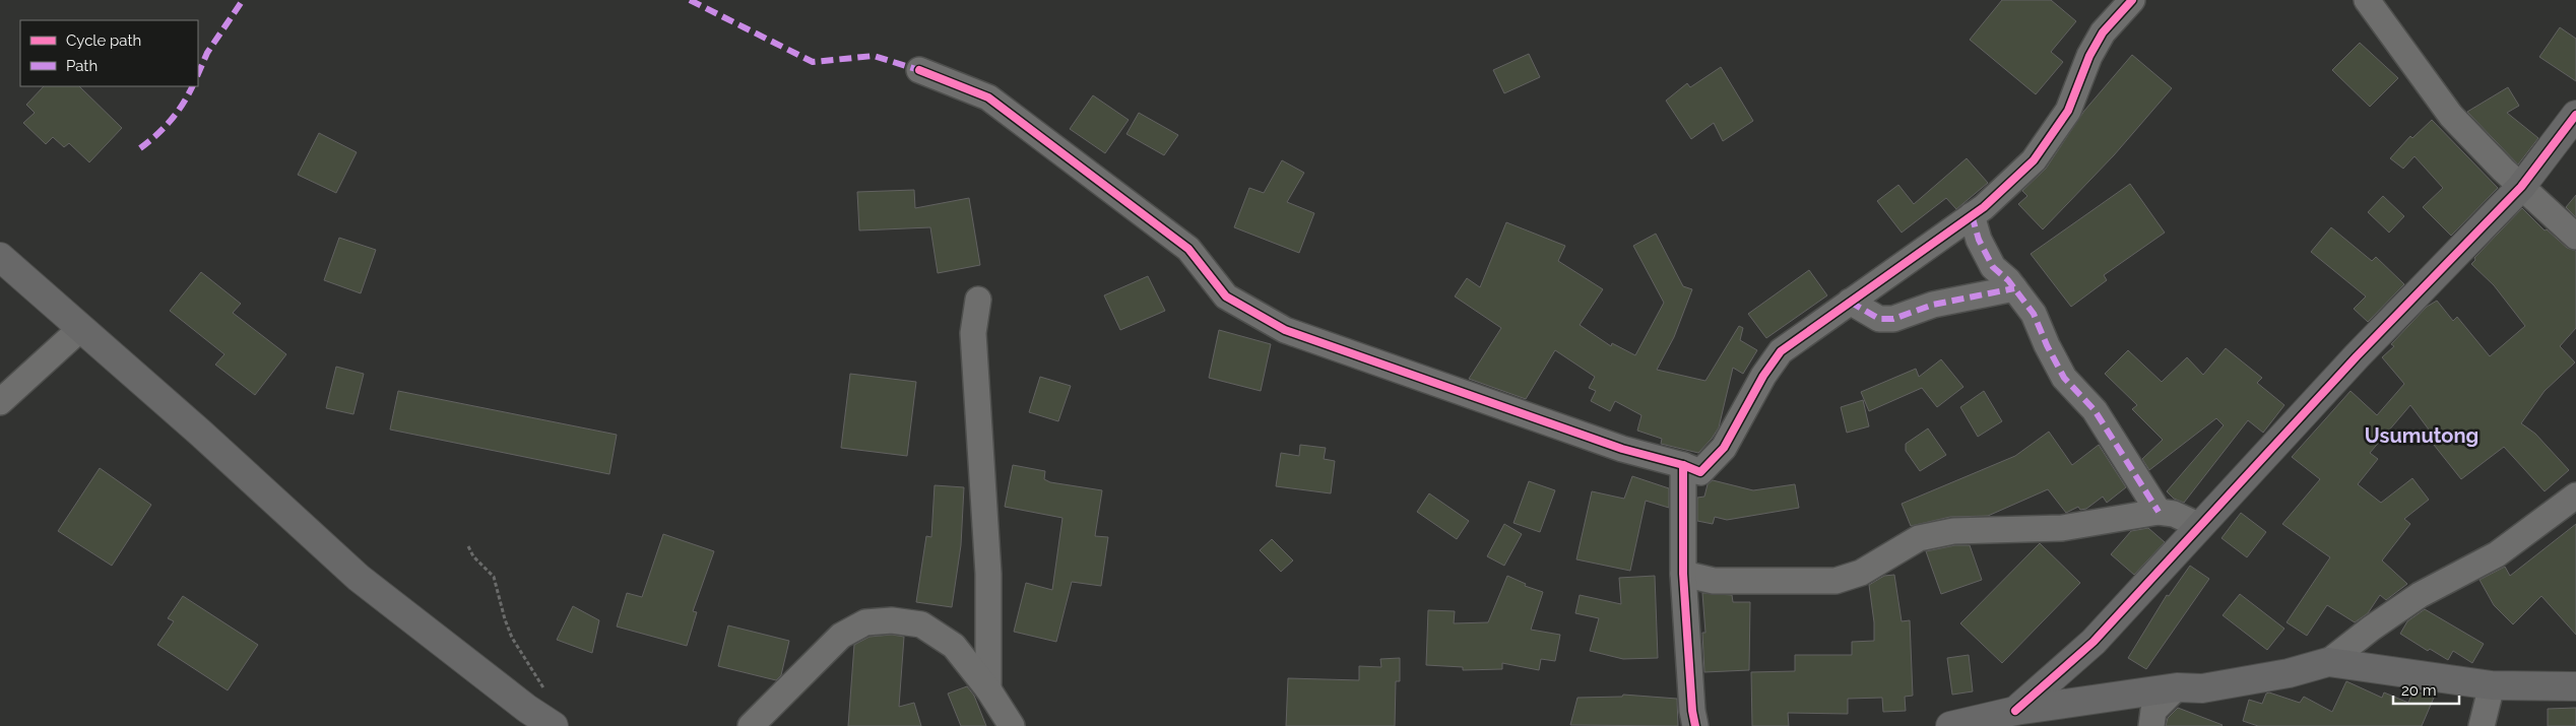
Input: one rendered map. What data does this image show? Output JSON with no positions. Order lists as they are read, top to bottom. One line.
{"districts":["Usumutong"],"legend":["Cycle path","Path"],"scale_bar":"20 m"}
